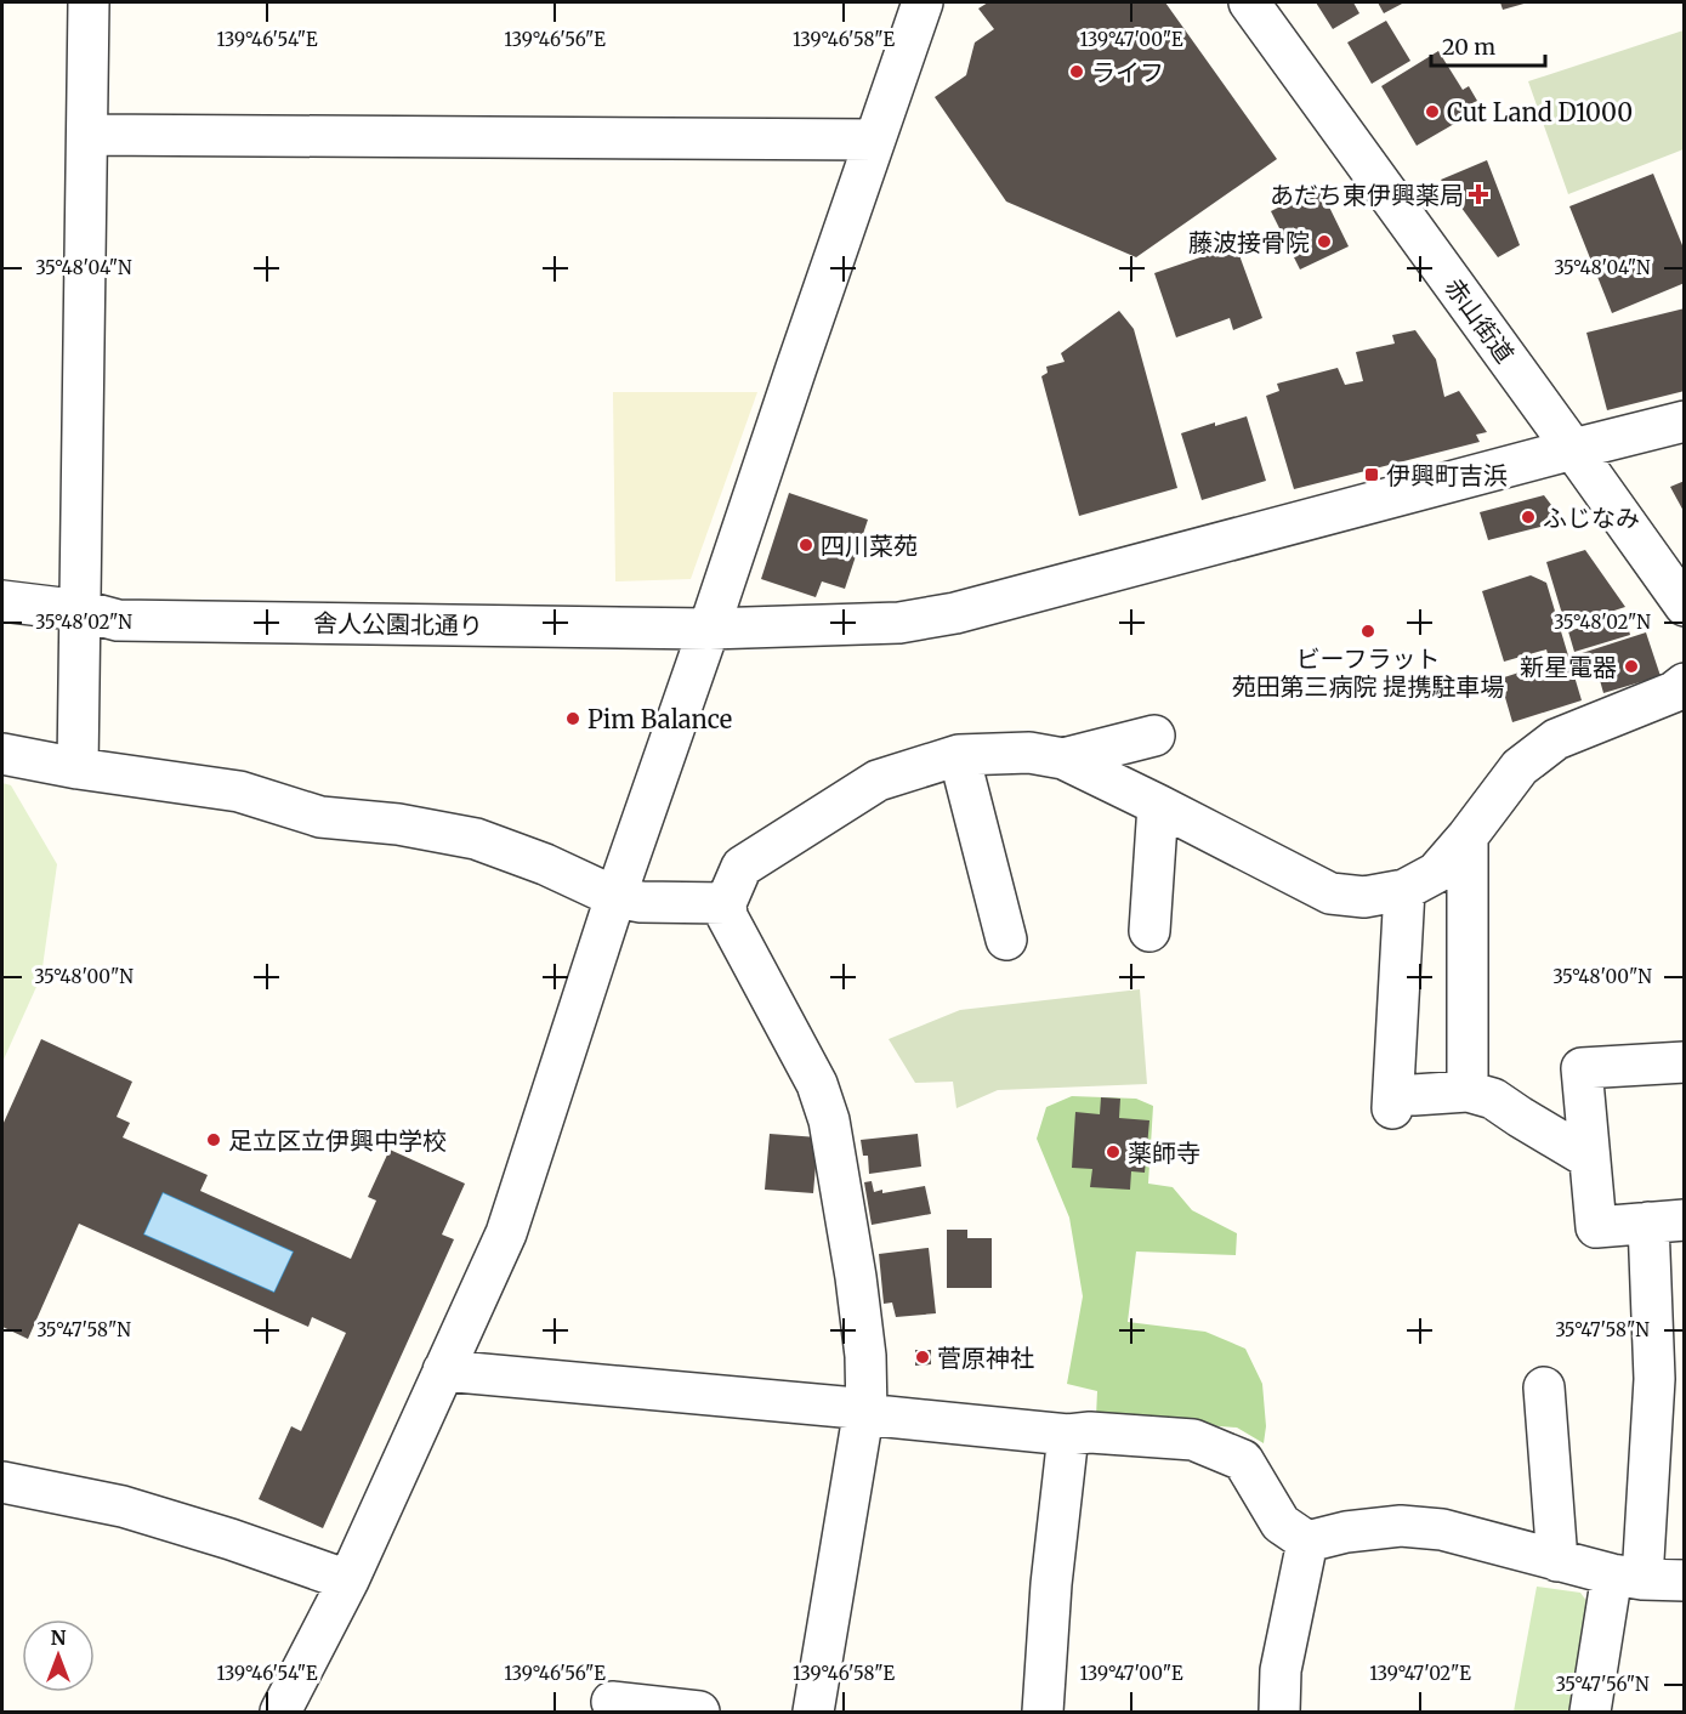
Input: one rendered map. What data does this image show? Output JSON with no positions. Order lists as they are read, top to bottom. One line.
{"streets":{"street":["赤山街道","舎人公園北通り"]},"crossings":[["赤山街道","舎人公園北通り"]],"places":{"other":["ライフ","Cut Land D1000","藤波接骨院","ふじなみ","四川菜苑","ビーフラット 苑田第三病院 提携駐車場","新星電器","Pim Balance","足立区立伊興中学校","薬師寺","菅原神社"],"health":["あだち東伊興薬局"],"transit":["伊興町吉浜"]},"scale_bar":"20 m","north":"top","coordinates":["139°46'54\"E","139°46'56\"E","139°46'58\"E","139°47'00\"E","35°48'04\"N","35°48'02\"N","35°48'00\"N","35°47'58\"N","139°47'02\"E","35°47'56\"N"]}
